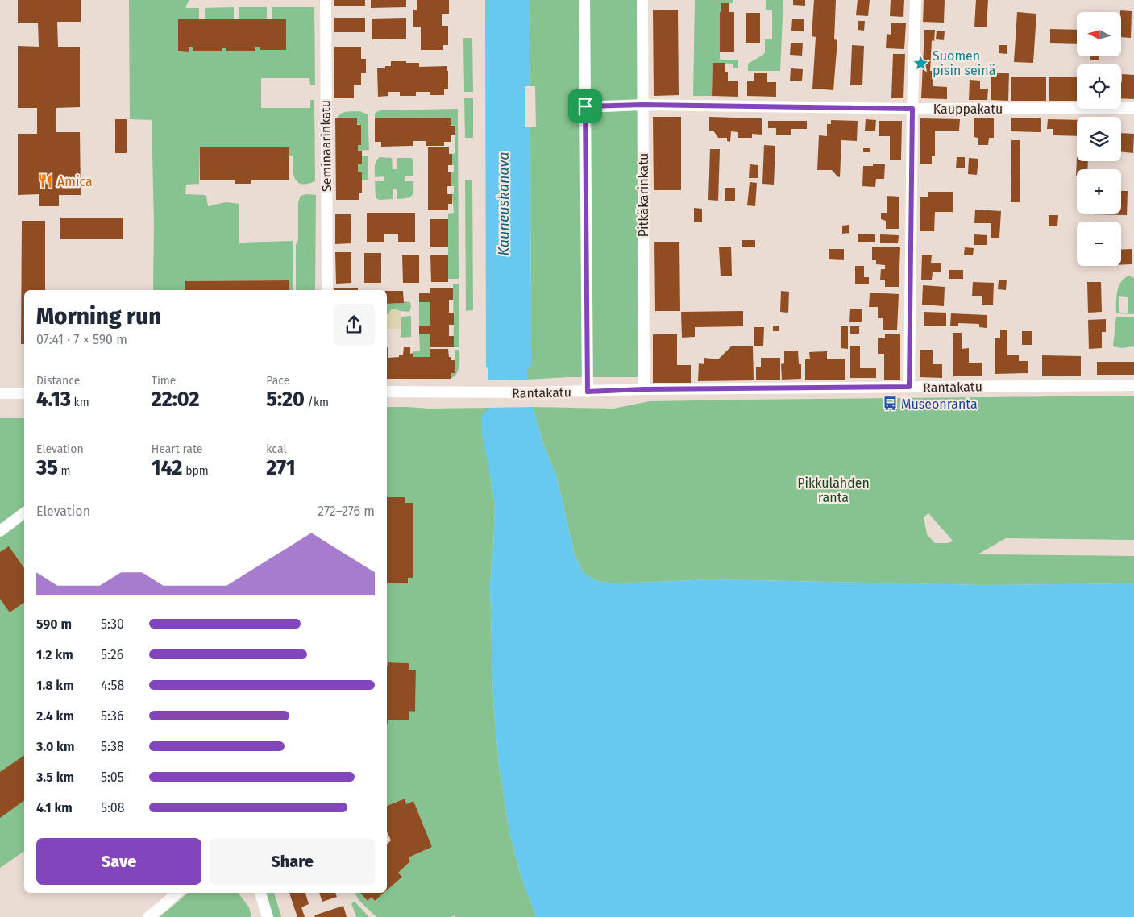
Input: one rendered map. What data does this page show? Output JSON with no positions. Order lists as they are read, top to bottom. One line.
{"streets":{"street":["Kauppakatu","Seminaarinkatu","Pitkäkarinkatu","Rantakatu"]},"crossings":[["Kauppakatu","Pitkäkarinkatu"],["Pitkäkarinkatu","Rantakatu"]],"water":["Kauneuskanava"],"parks":["Pikkulahden ranta"],"places":{"place":["Suomen pisin seinä"],"restaurant":["Amica"],"bus stop":["Museonranta"]},"north":"left","page":{"map_buttons":["+","−"],"heading":["Morning run","07:41 · 7 × 590 m"],"stats":[["Distance","4.13 km"],["Time","22:02"],["Pace","5:20 /km"],["Elevation","35 m"],["Heart rate","142 bpm"],["kcal","271"]],"chart":["Elevation","272–276 m"],"list":[{"name":"590 m","note":"5:30"},{"name":"1.2 km","note":"5:26"},{"name":"1.8 km","note":"4:58"},{"name":"2.4 km","note":"5:36"},{"name":"3.0 km","note":"5:38"},{"name":"3.5 km","note":"5:05"},{"name":"4.1 km","note":"5:08"}],"buttons":["Save","Share"]}}
